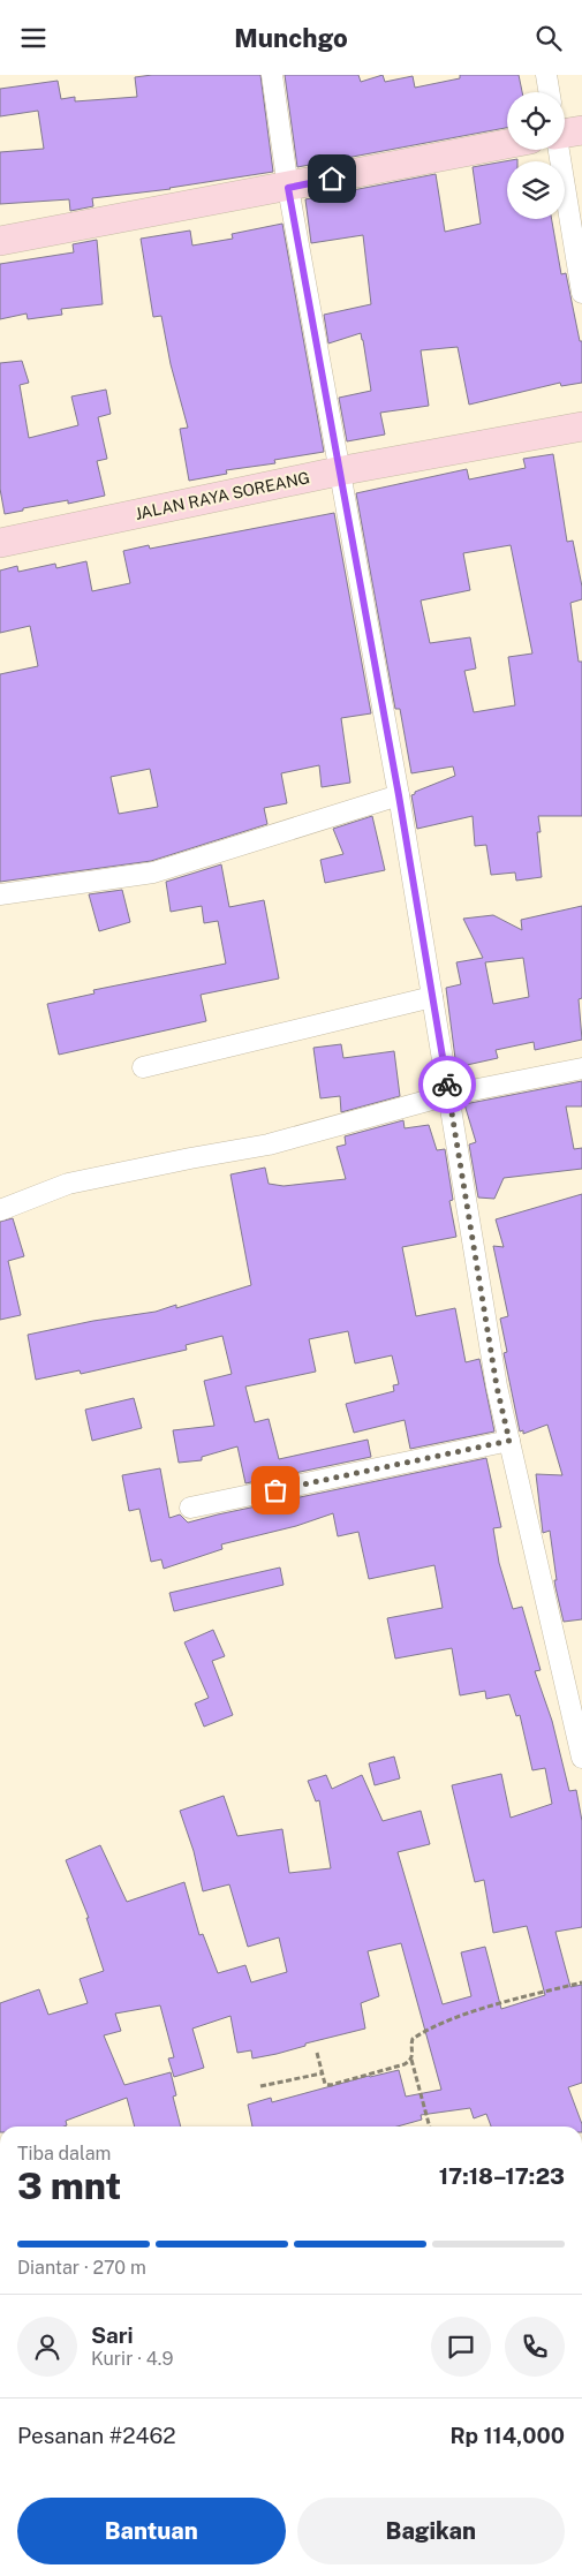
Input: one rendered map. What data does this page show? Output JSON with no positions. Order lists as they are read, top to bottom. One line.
{"streets":{"main road":["JALAN RAYA SOREANG"]},"page":{"header":"Munchgo","heading":["3 mnt","Tiba dalam","17:18–17:23"],"panel":["Sari","Kurir · 4.9","Pesanan #2462","Rp 114,000"],"bar":"Diantar · 270 m","buttons":["Bantuan","Bagikan"]}}
